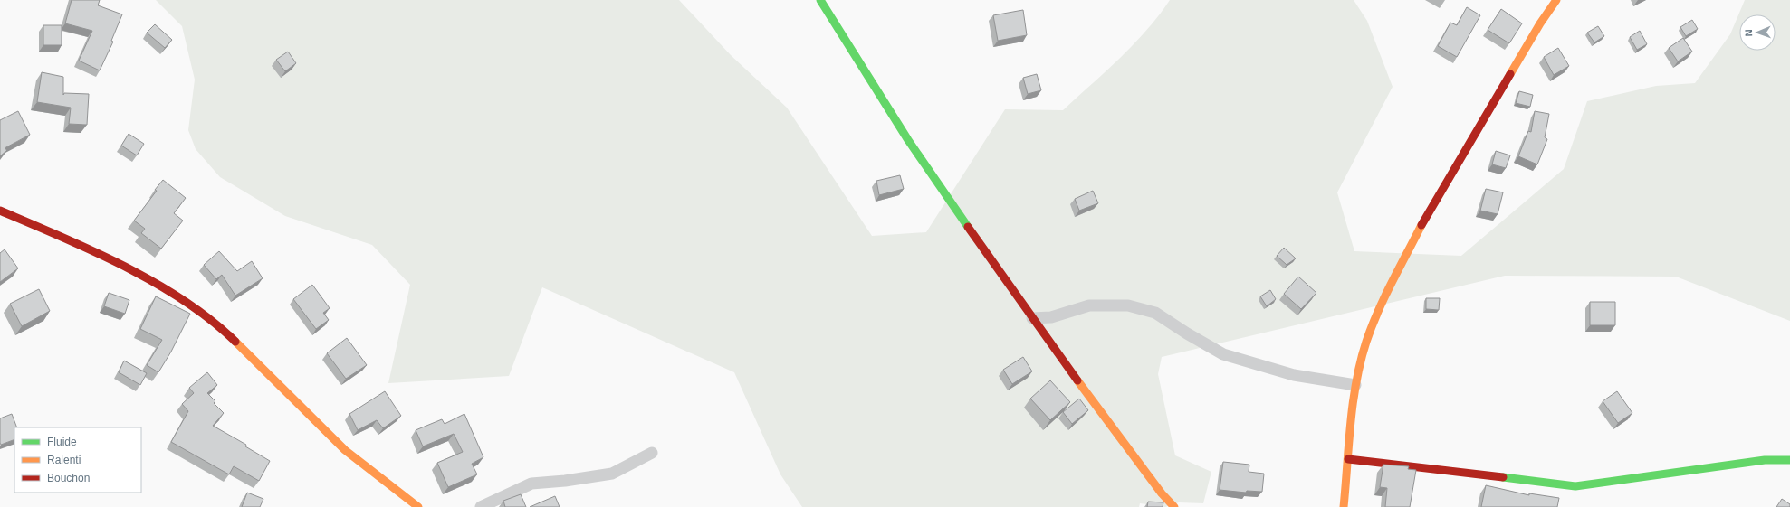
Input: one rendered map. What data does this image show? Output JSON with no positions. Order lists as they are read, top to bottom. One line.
{"legend":["Fluide","Ralenti","Bouchon"],"north":"left"}
